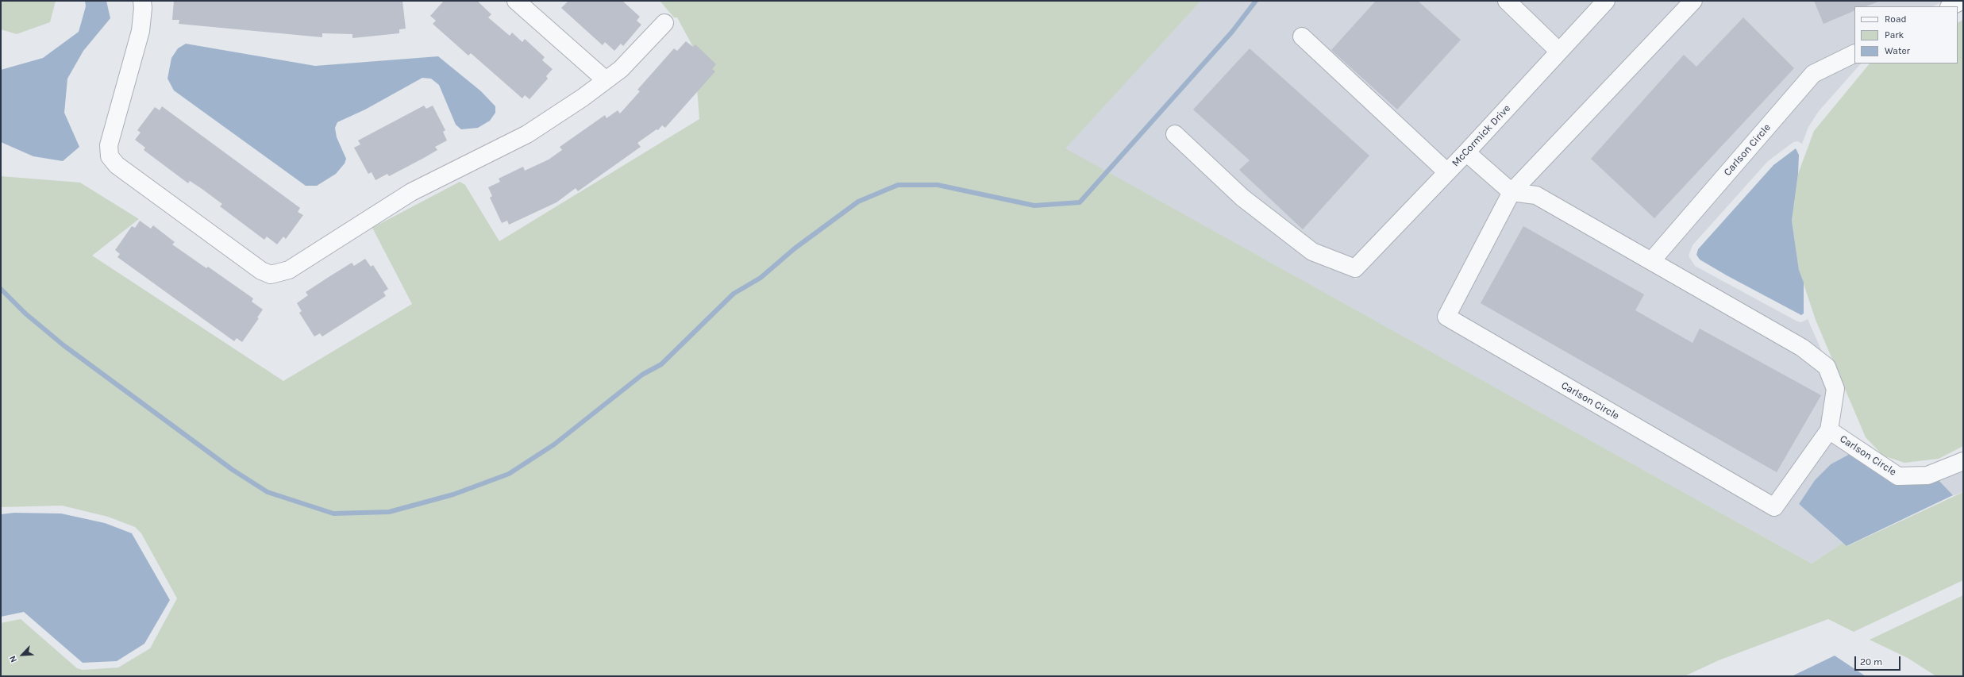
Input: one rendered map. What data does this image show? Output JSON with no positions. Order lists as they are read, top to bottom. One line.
{"streets":{"street":["McCormick Drive","Carlson Circle"]},"legend":["Road","Park","Water"],"scale_bar":"20 m","north":"bottom left"}
